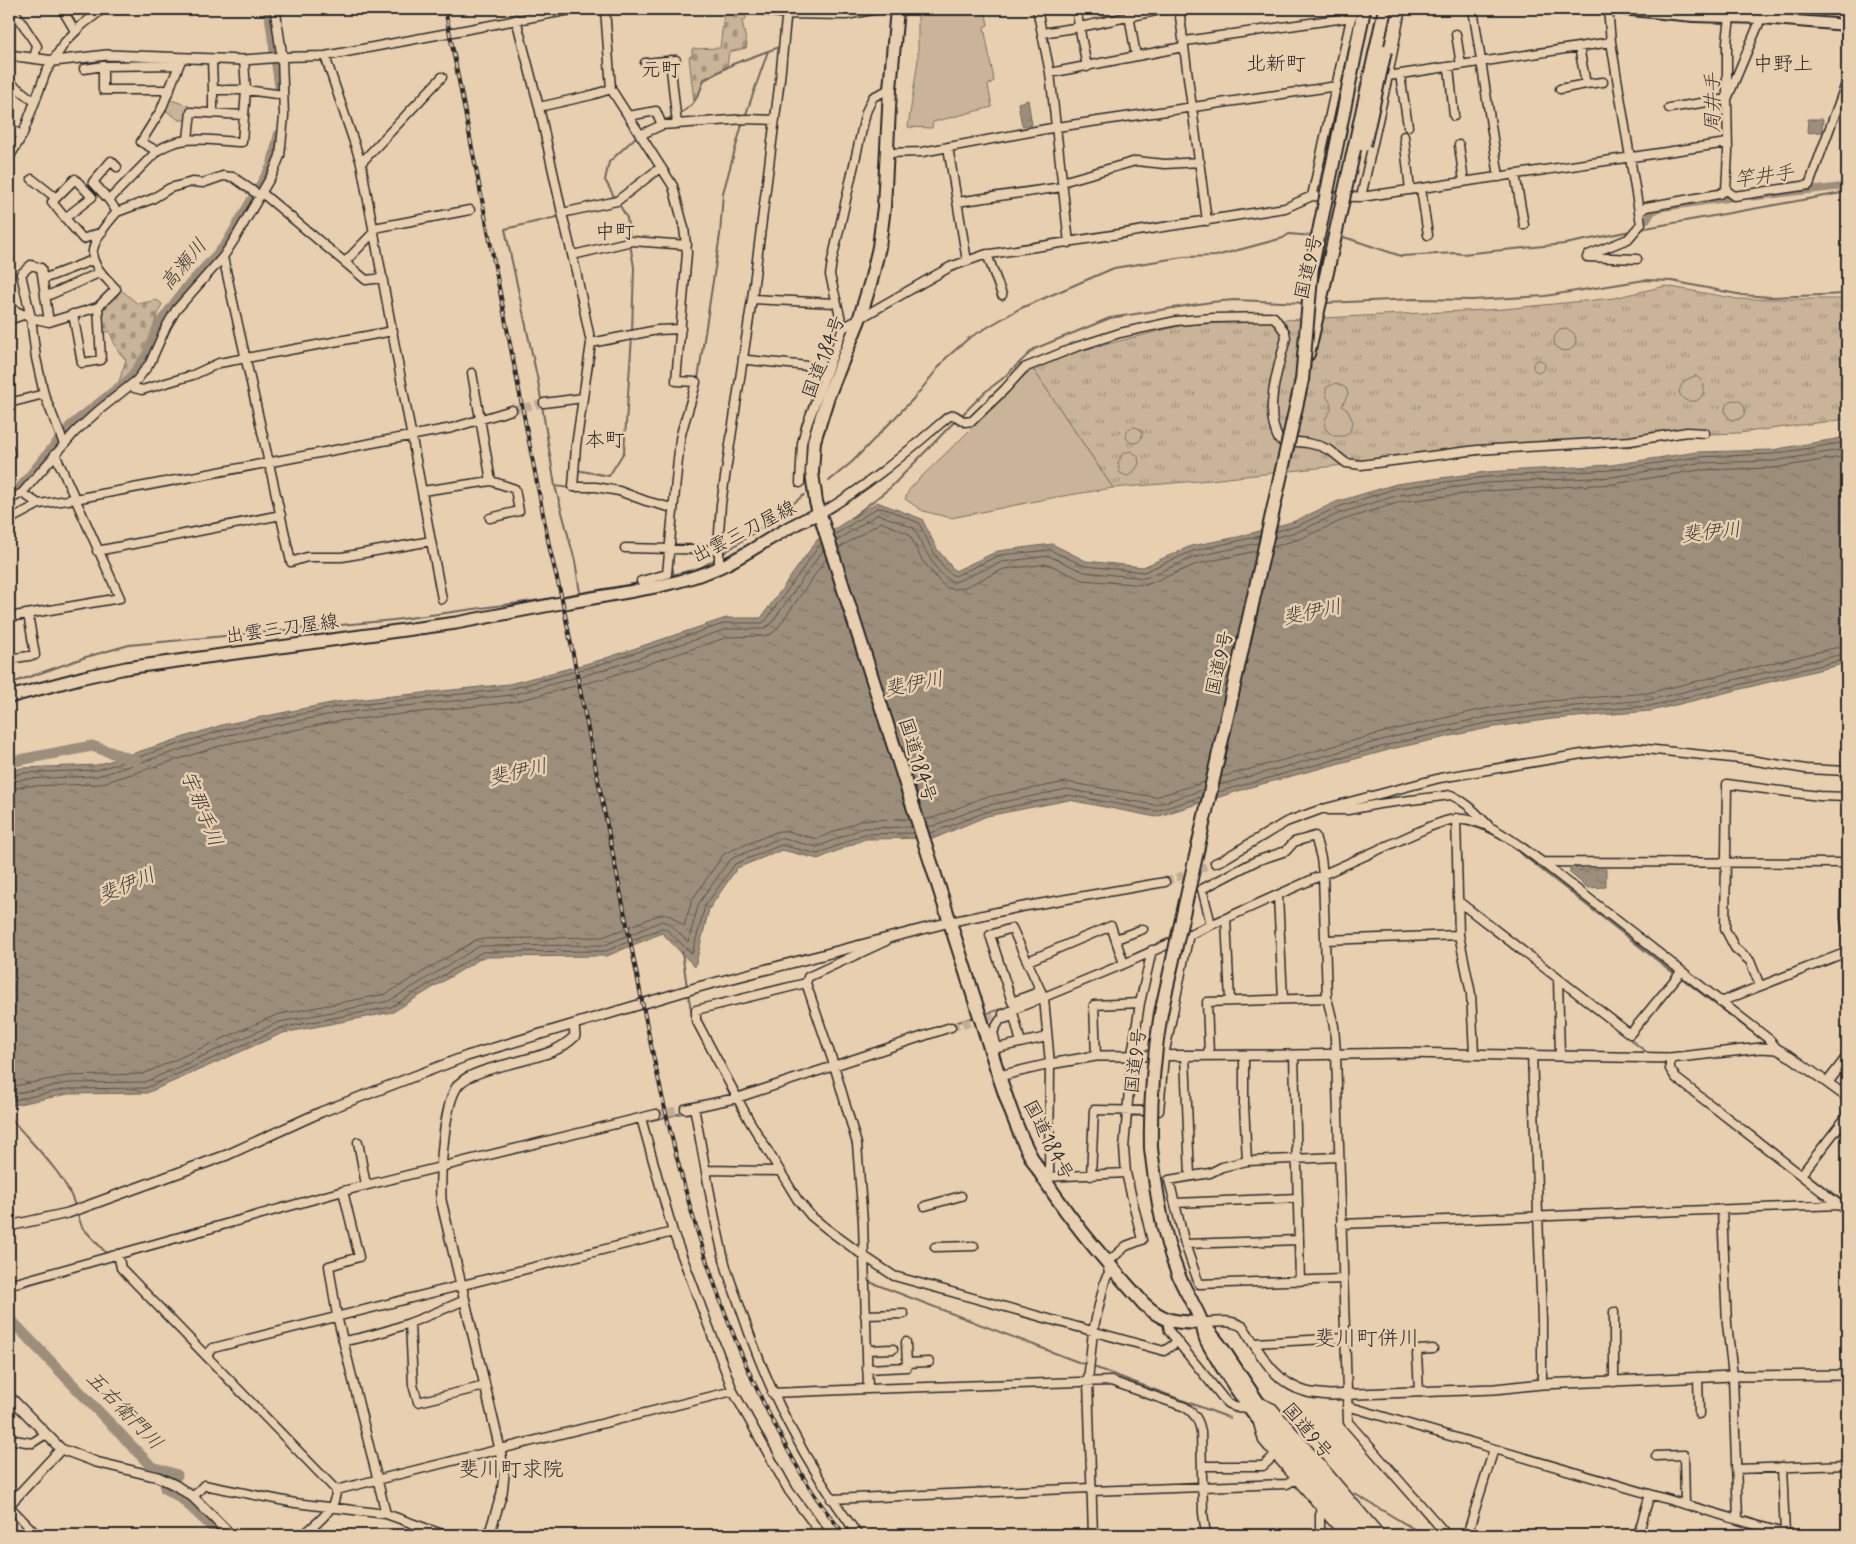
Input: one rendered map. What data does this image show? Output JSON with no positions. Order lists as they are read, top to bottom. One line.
{"streets":{"highway":["国道9号","国道184号"],"main road":["出雲三刀屋線"]},"crossings":[["国道9号","国道184号"],["国道184号","出雲三刀屋線"]],"districts":["北新町","中野上","元町","中町","本町","斐川町併川","斐川町求院"],"water":["周井手","竿井手","高瀬川","斐伊川","宇那手川","五右衛門川"]}
